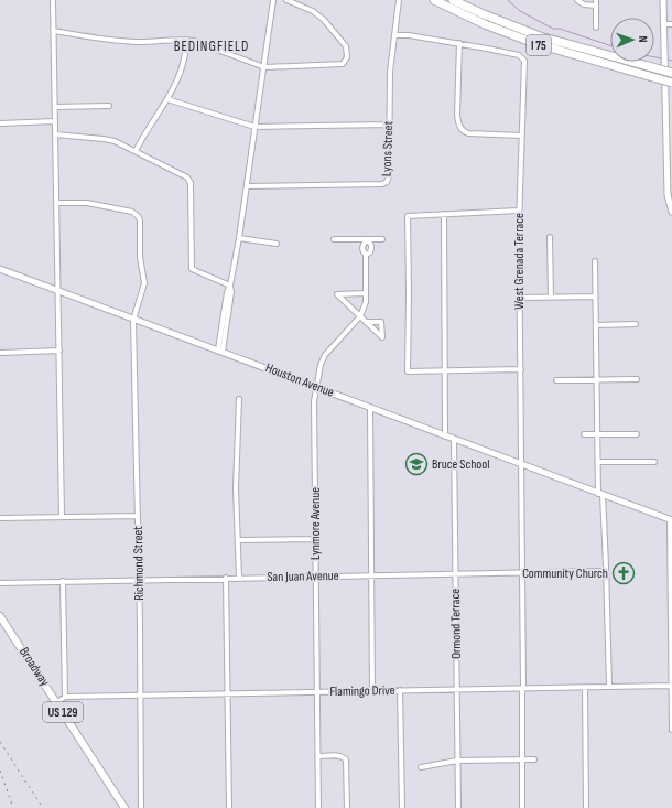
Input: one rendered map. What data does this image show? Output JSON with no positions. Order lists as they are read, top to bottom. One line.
{"streets":{"highway":["I 75"],"main road":["Broadway","US 129"],"street":["Lyons Street","West Grenada Terrace","Houston Avenue","Lynmore Avenue","Richmond Street","San Juan Avenue","Ormond Terrace","Flamingo Drive"]},"crossings":[["West Grenada Terrace","Houston Avenue"],["West Grenada Terrace","San Juan Avenue"],["West Grenada Terrace","Flamingo Drive"],["Houston Avenue","Lynmore Avenue"],["Houston Avenue","Richmond Street"],["Houston Avenue","Ormond Terrace"],["Lynmore Avenue","San Juan Avenue"],["Lynmore Avenue","Flamingo Drive"],["Richmond Street","San Juan Avenue"],["Richmond Street","Flamingo Drive"],["San Juan Avenue","Ormond Terrace"],["Ormond Terrace","Flamingo Drive"]],"districts":["BEDINGFIELD"],"places":{"school or university":["Bruce School"],"church":["Community Church"]},"north":"right"}
